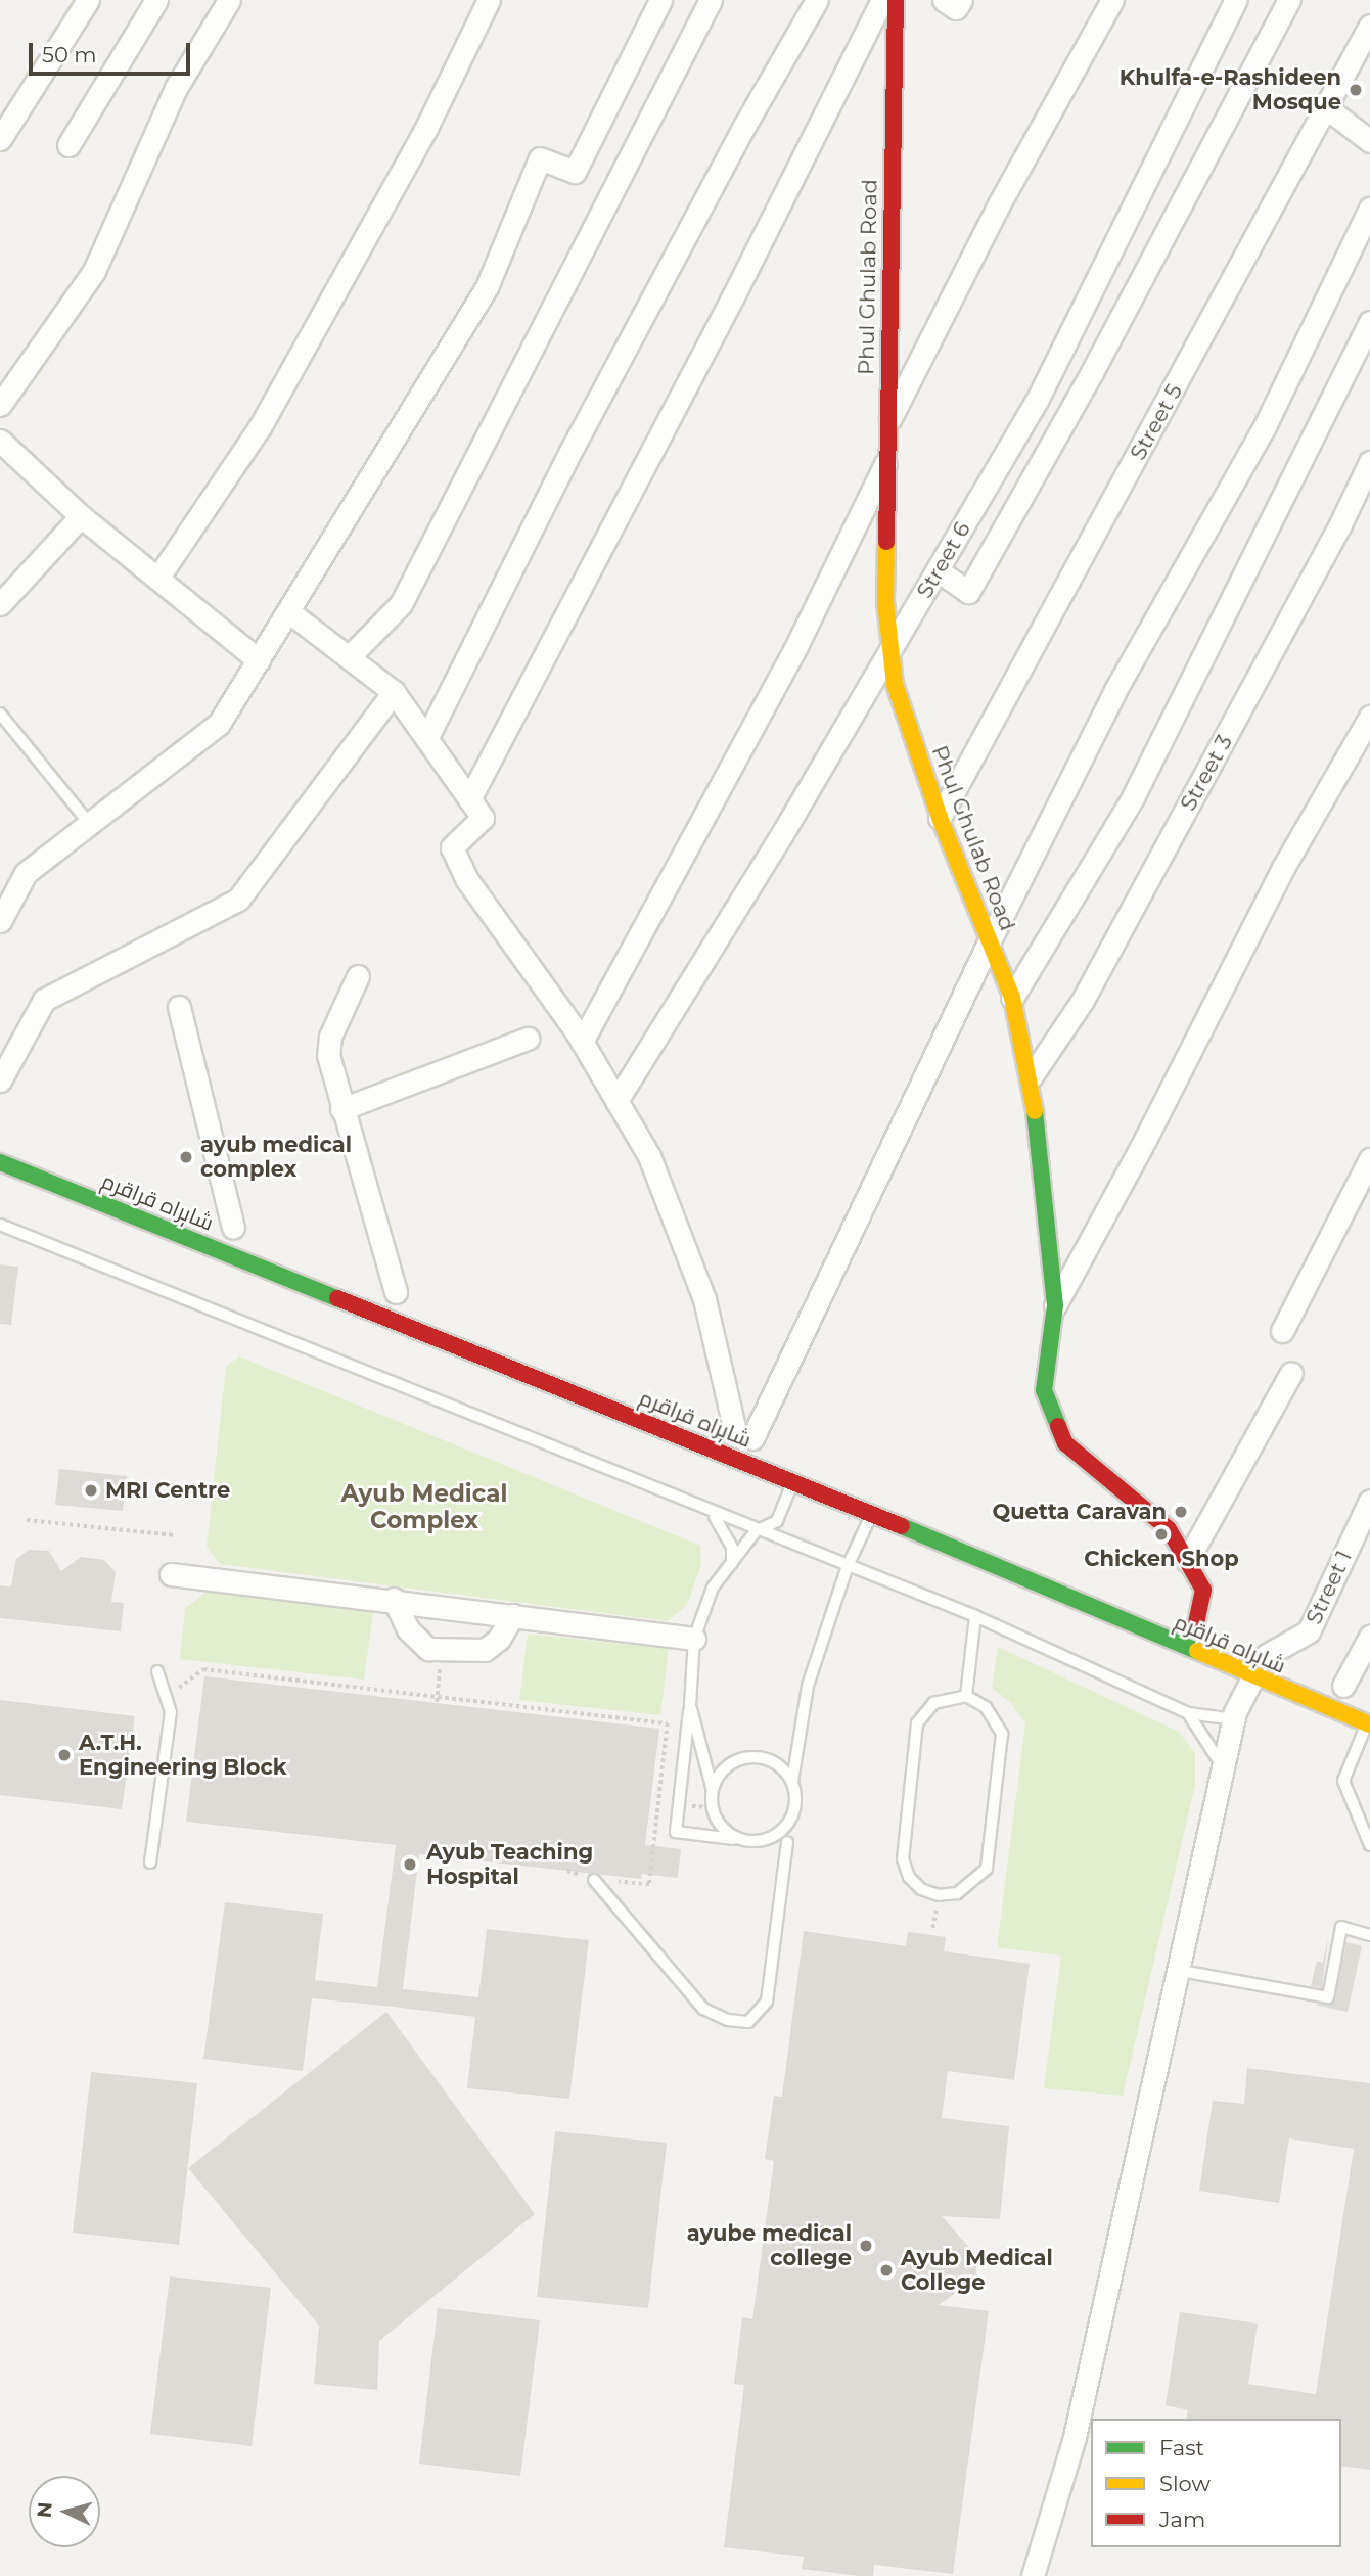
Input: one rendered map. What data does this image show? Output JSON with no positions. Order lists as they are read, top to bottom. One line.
{"streets":{"main road":["Phul Ghulab Road","شاہراہ قراقرم"],"street":["Street 5","Street 6","Street 3","Street 1"]},"crossings":[["Phul Ghulab Road","Street 5"],["Phul Ghulab Road","Street 6"],["Phul Ghulab Road","Street 3"],["Phul Ghulab Road","شاہراہ قراقرم"],["شاہراہ قراقرم","Street 1"]],"districts":["Ayub Medical Complex"],"places":["Khulfa-e-Rashideen Mosque","ayub medical complex","MRI Centre","Quetta Caravan","Chicken Shop","A.T.H. Engineering Block","Ayub Teaching Hospital","ayube medical college","Ayub Medical College"],"legend":["Fast","Slow","Jam"],"scale_bar":"50 m","north":"left"}
